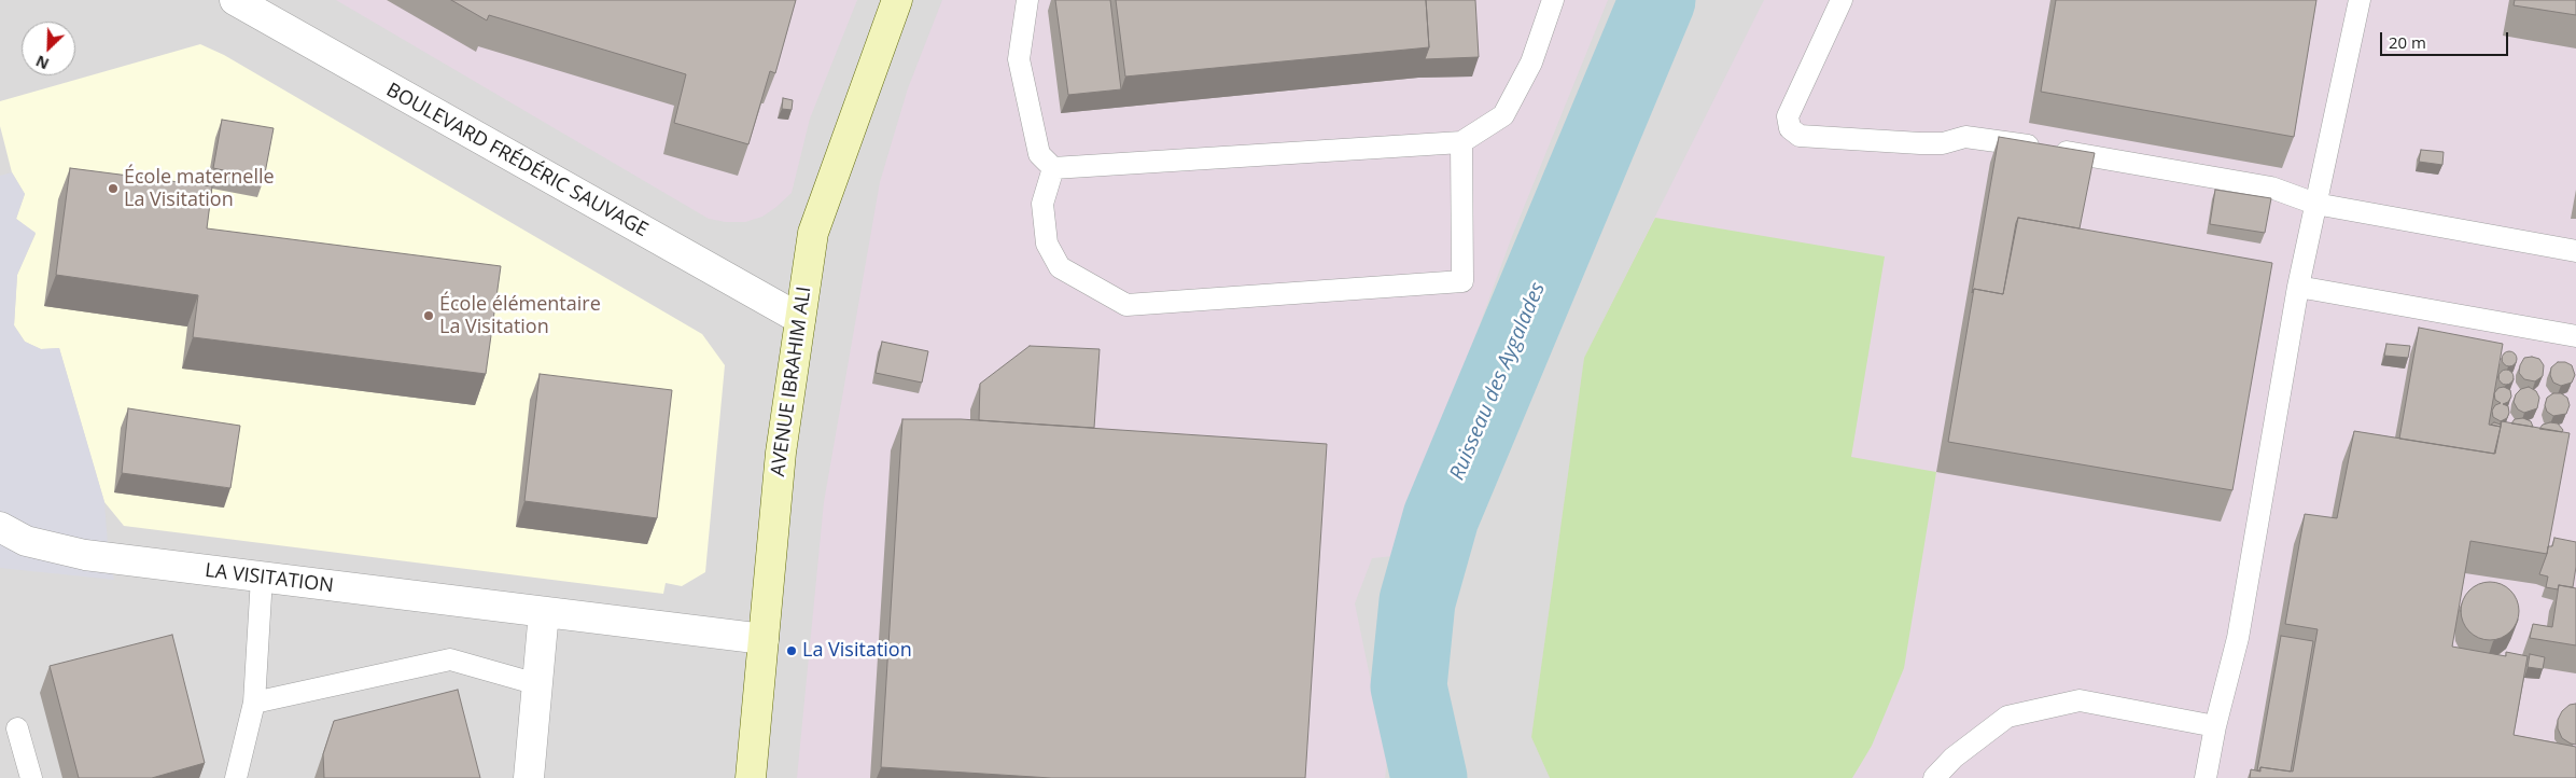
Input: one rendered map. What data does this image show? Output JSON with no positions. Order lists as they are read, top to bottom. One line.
{"streets":{"street":["BOULEVARD FRÉDÉRIC SAUVAGE","AVENUE IBRAHIM ALI","LA VISITATION"]},"crossings":[["BOULEVARD FRÉDÉRIC SAUVAGE","AVENUE IBRAHIM ALI"],["AVENUE IBRAHIM ALI","LA VISITATION"]],"water":["Ruisseau des Aygalades"],"places":["École maternelle La Visitation","École élémentaire La Visitation","La Visitation"],"scale_bar":"20 m","north":"bottom left"}
